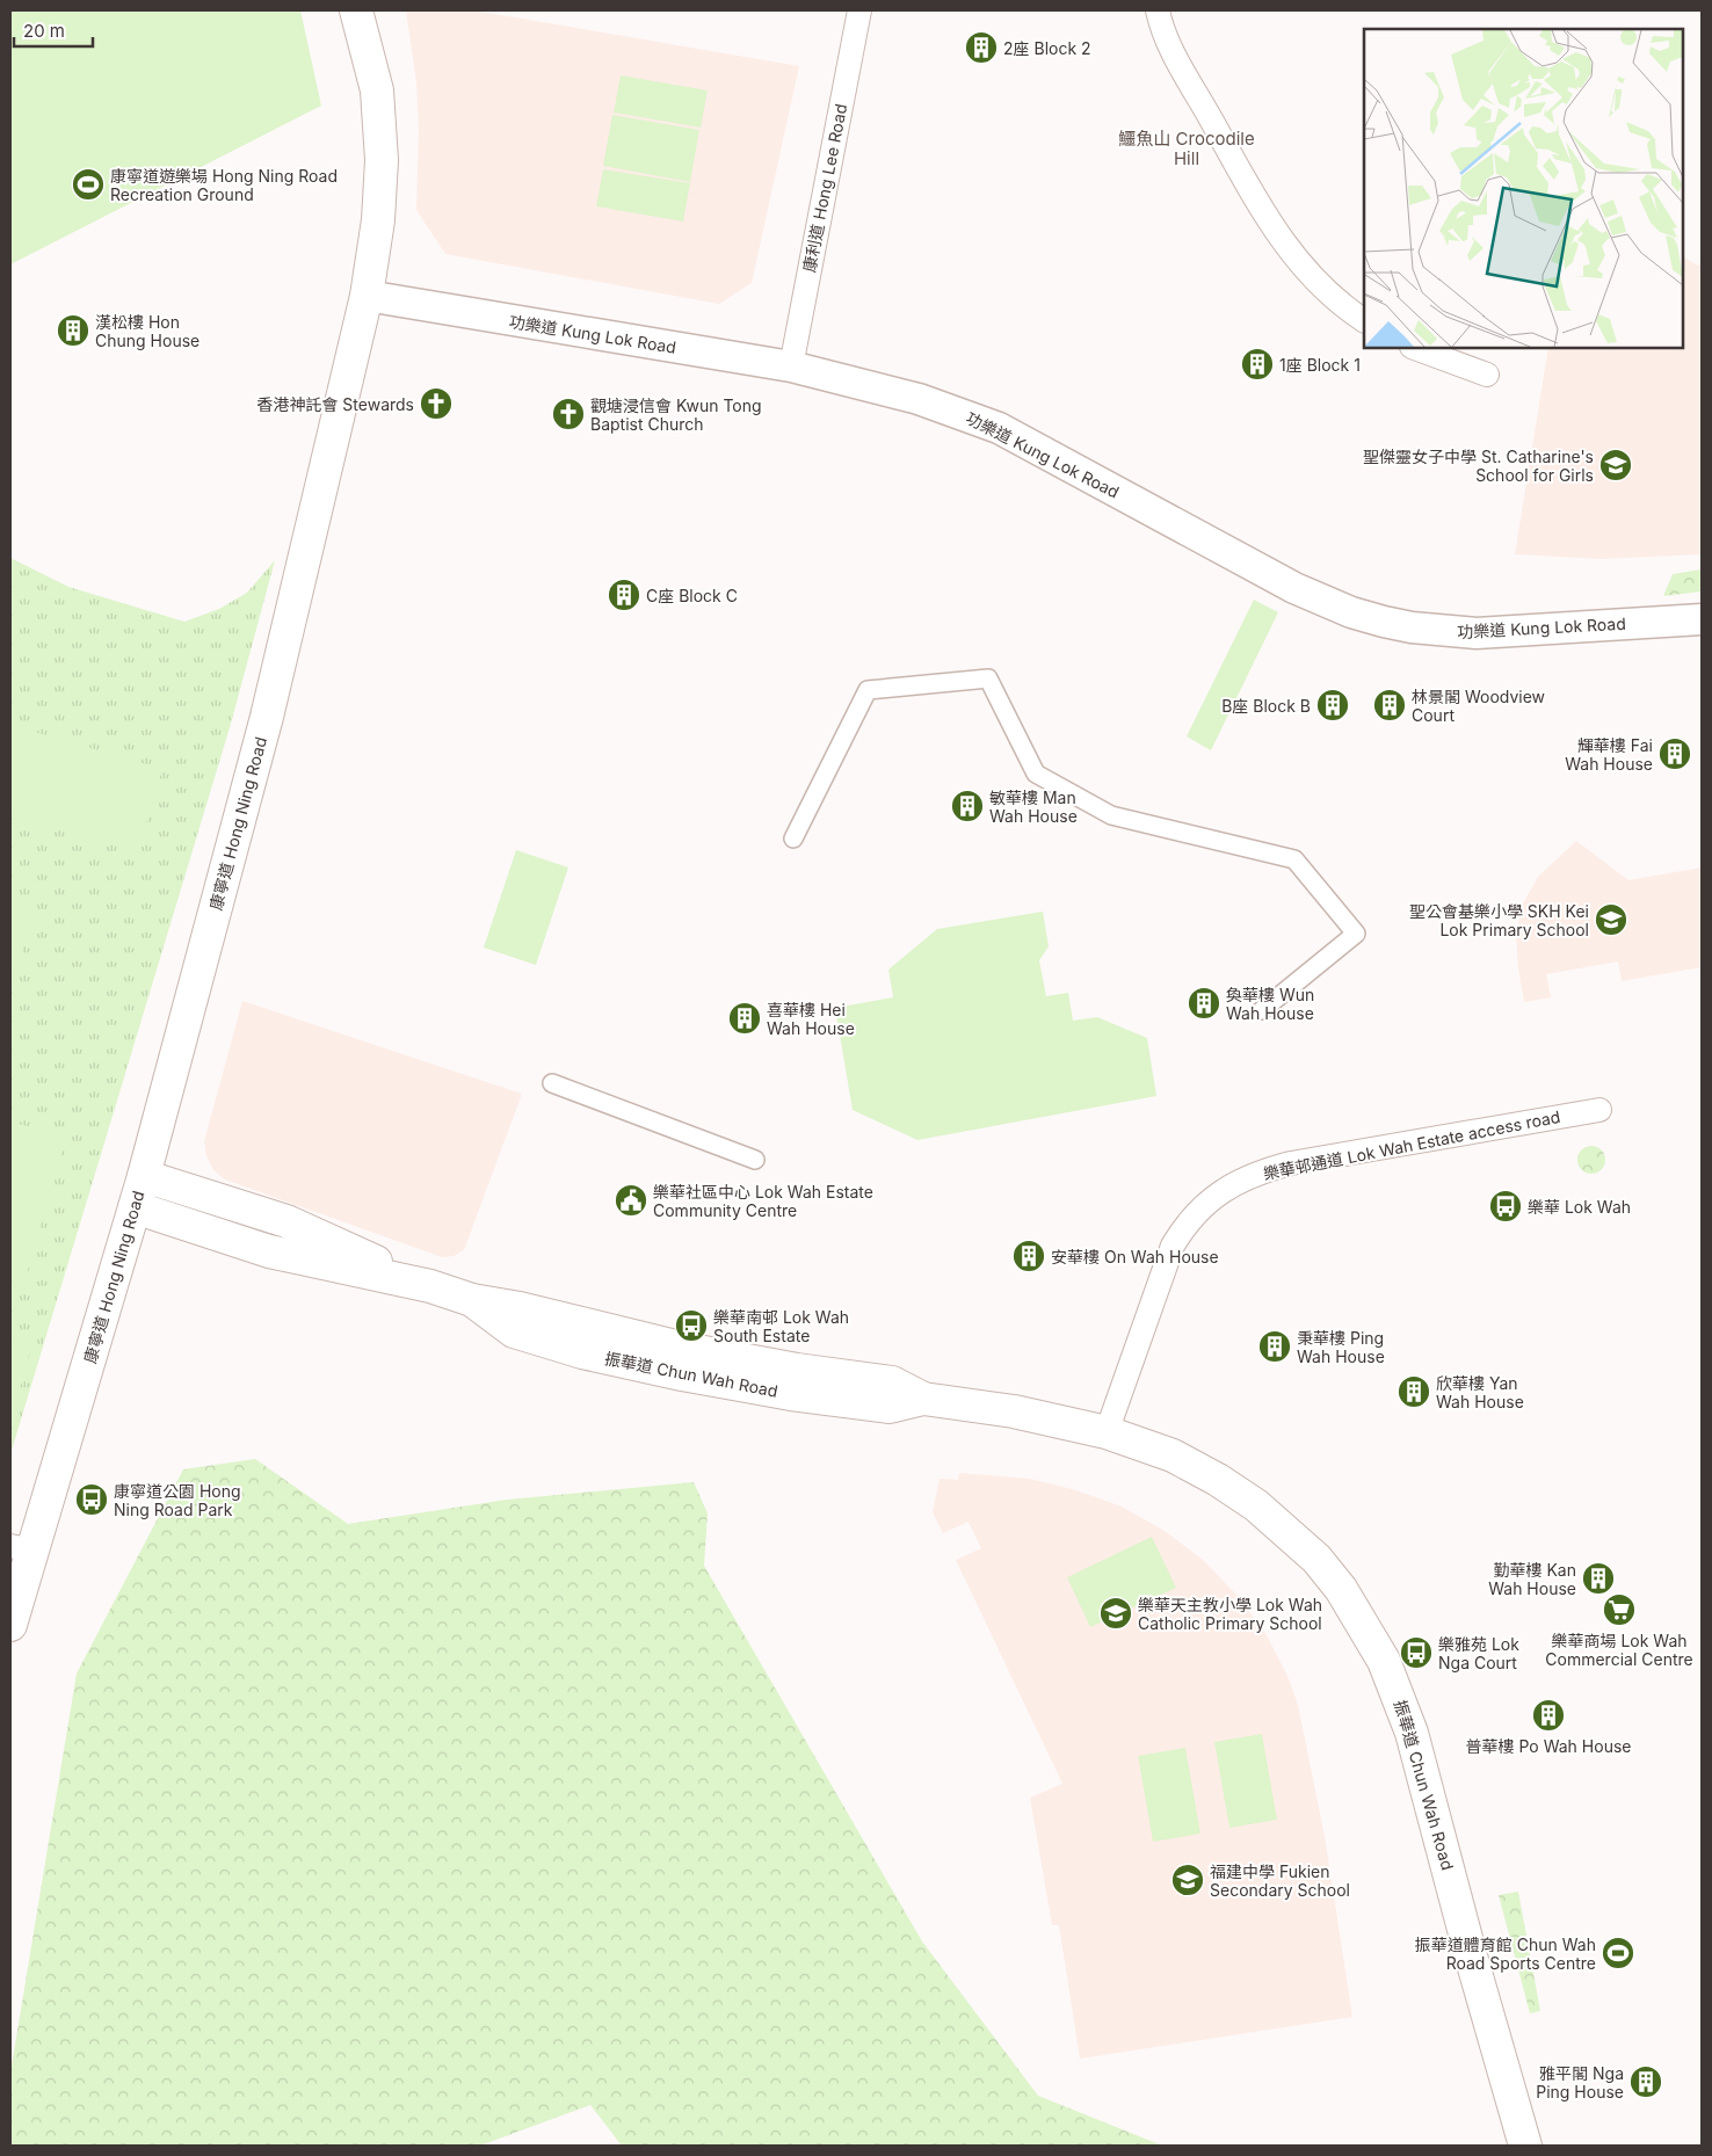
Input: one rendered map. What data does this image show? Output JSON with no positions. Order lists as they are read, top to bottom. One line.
{"streets":{"main road":["康寧道 Hong Ning Road","振華道 Chun Wah Road"],"street":["康利道 Hong Lee Road","功樂道 Kung Lok Road","樂華邨通道 Lok Wah Estate access road"]},"crossings":[["康利道 Hong Lee Road","功樂道 Kung Lok Road"],["功樂道 Kung Lok Road","康寧道 Hong Ning Road"],["康寧道 Hong Ning Road","振華道 Chun Wah Road"],["樂華邨通道 Lok Wah Estate access road","振華道 Chun Wah Road"]],"districts":["鱷魚山 Crocodile Hill"],"places":{"building":["2座 Block 2","漢松樓 Hon Chung House","1座 Block 1","C座 Block C","B座 Block B","林景閣 Woodview Court","輝華樓 Fai Wah House","敏華樓 Man Wah House","奐華樓 Wun Wah House","喜華樓 Hei Wah House","安華樓 On Wah House","秉華樓 Ping Wah House","欣華樓 Yan Wah House","勤華樓 Kan Wah House","普華樓 Po Wah House","雅平閣 Nga Ping House"],"sports":["康寧道遊樂場 Hong Ning Road Recreation Ground","振華道體育館 Chun Wah Road Sports Centre"],"church":["香港神託會 Stewards","觀塘浸信會 Kwun Tong Baptist Church"],"school or university":["聖傑靈女子中學 St. Catharine's School for Girls","聖公會基樂小學 SKH Kei Lok Primary School","樂華天主教小學 Lok Wah Catholic Primary School","福建中學 Fukien Secondary School"],"public building":["樂華社區中心 Lok Wah Estate Community Centre"],"bus stop":["樂華 Lok Wah","樂華南邨 Lok Wah South Estate","康寧道公園 Hong Ning Road Park","樂雅苑 Lok Nga Court"],"supermarket":["樂華商場 Lok Wah Commercial Centre"]},"scale_bar":"20 m"}
